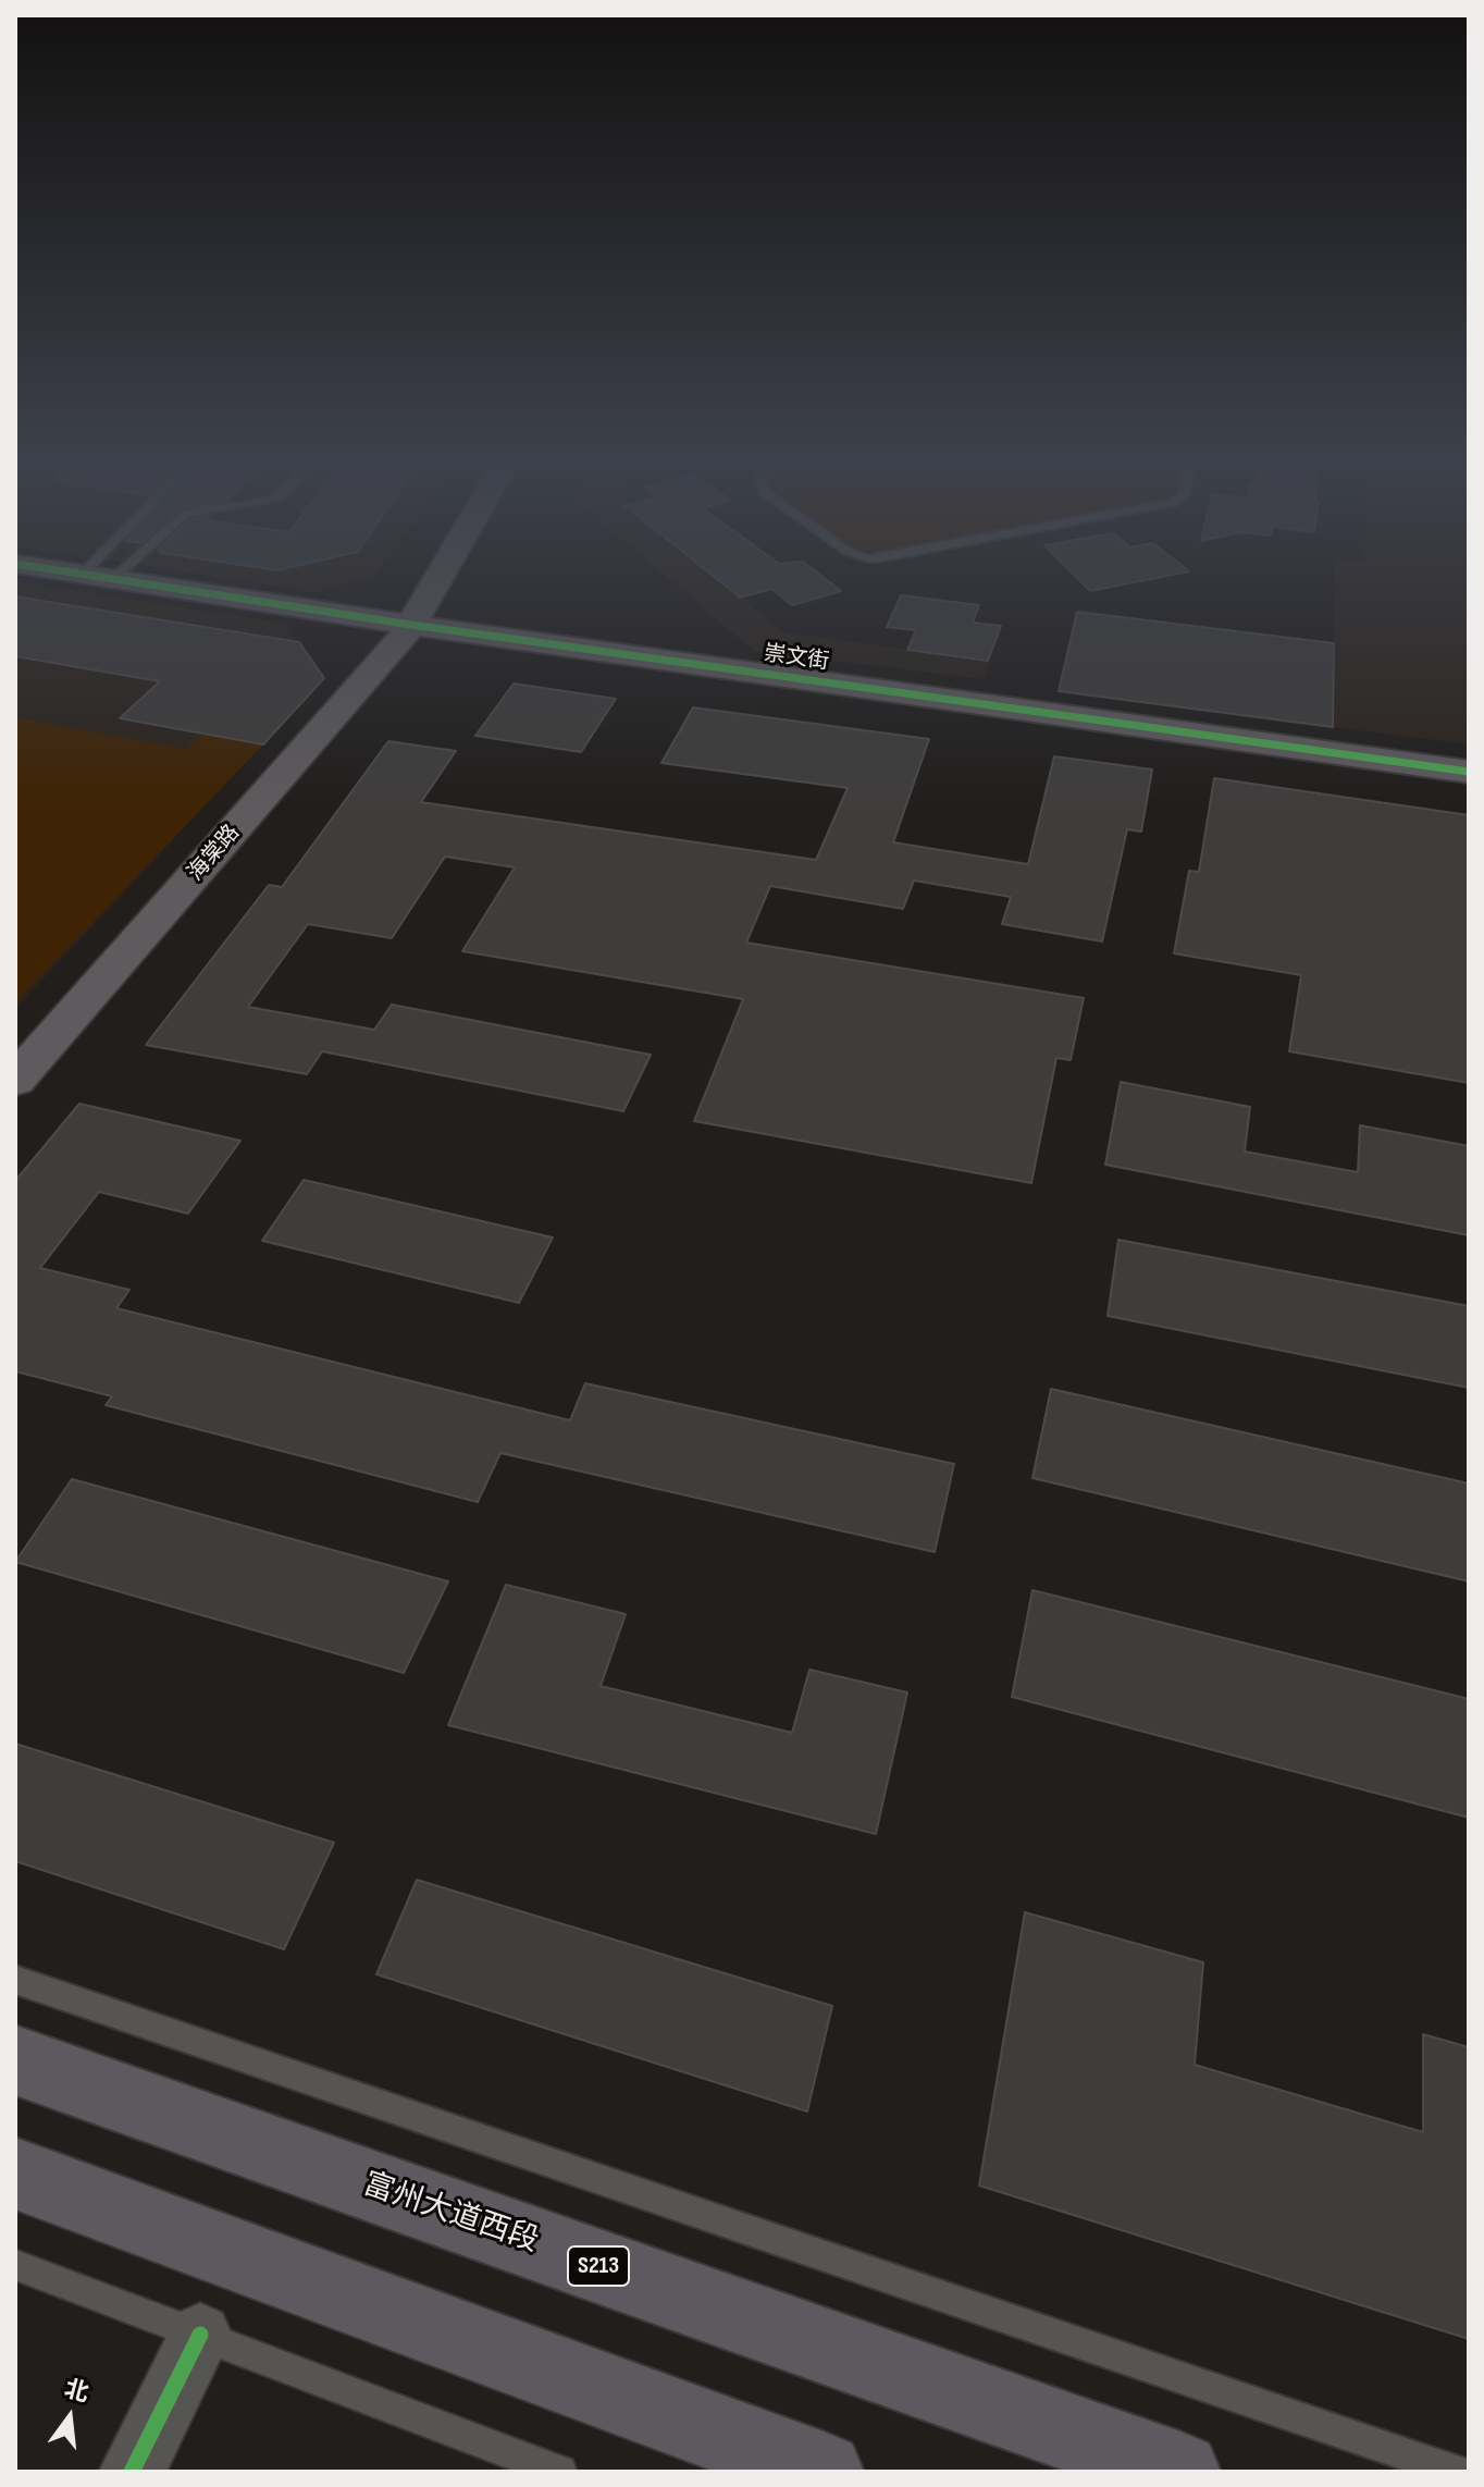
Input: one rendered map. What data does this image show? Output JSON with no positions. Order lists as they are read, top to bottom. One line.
{"streets":{"main road":["富州大道西段","S213"],"street":["崇文街","海棠路"]},"crossings":[["崇文街","海棠路"]],"north":"top"}
